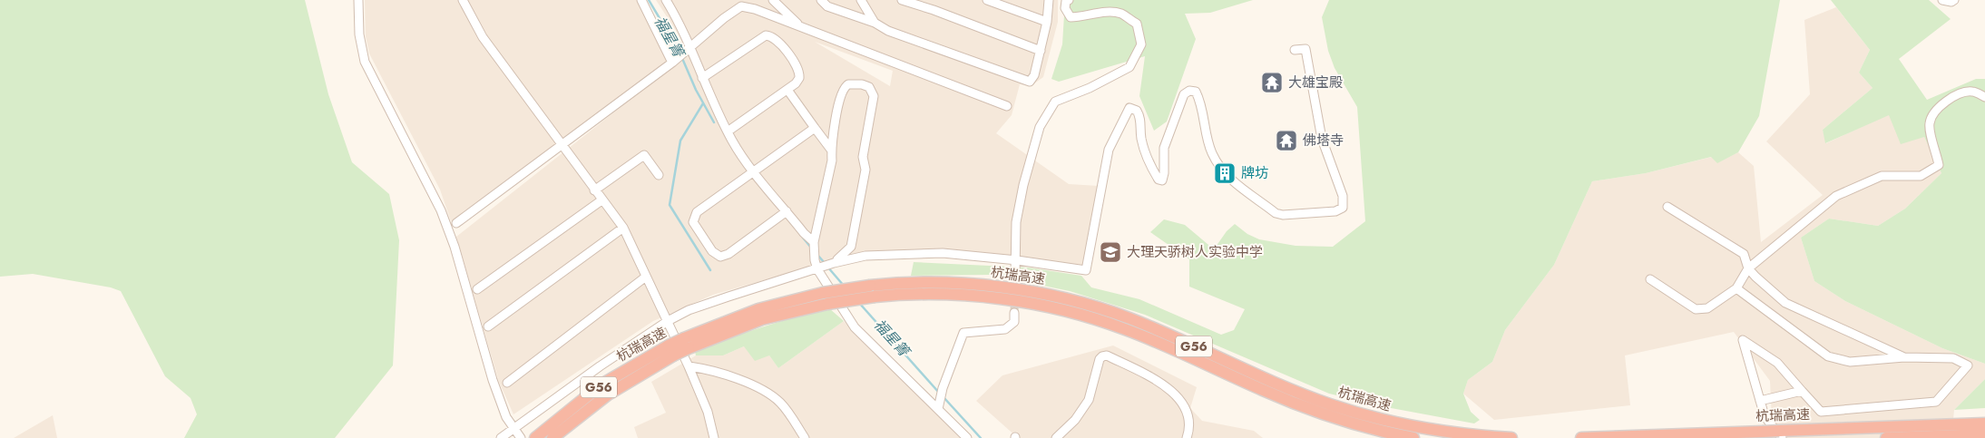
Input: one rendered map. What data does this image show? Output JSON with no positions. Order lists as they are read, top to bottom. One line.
{"streets":{"highway":["杭瑞高速","G56"]},"water":["福星箐"],"places":{"temple":["大雄宝殿","佛塔寺"],"building":["牌坊"],"school or university":["大理天骄树人实验中学"]}}
